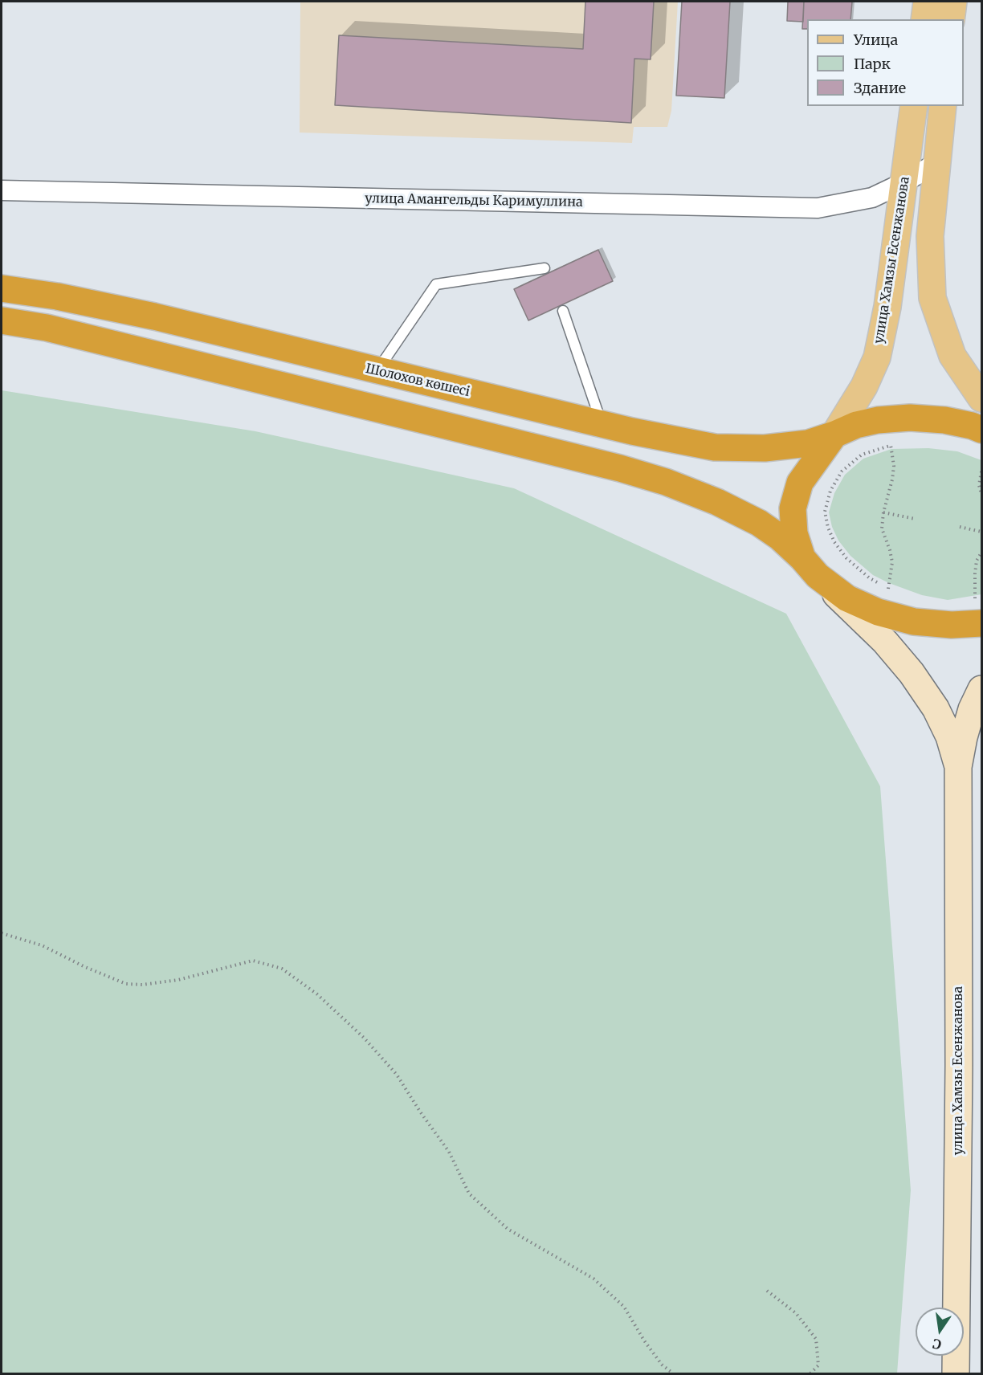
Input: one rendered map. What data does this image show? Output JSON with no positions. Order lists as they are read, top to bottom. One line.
{"streets":{"highway":["Шолохов көшесі"],"main road":["улица Хамзы Есенжанова"],"street":["улица Амангельды Каримуллина"]},"crossings":[["улица Амангельды Каримуллина","улица Хамзы Есенжанова"],["улица Хамзы Есенжанова","Шолохов көшесі"]],"legend":["Улица","Парк","Здание"],"north":"bottom"}
